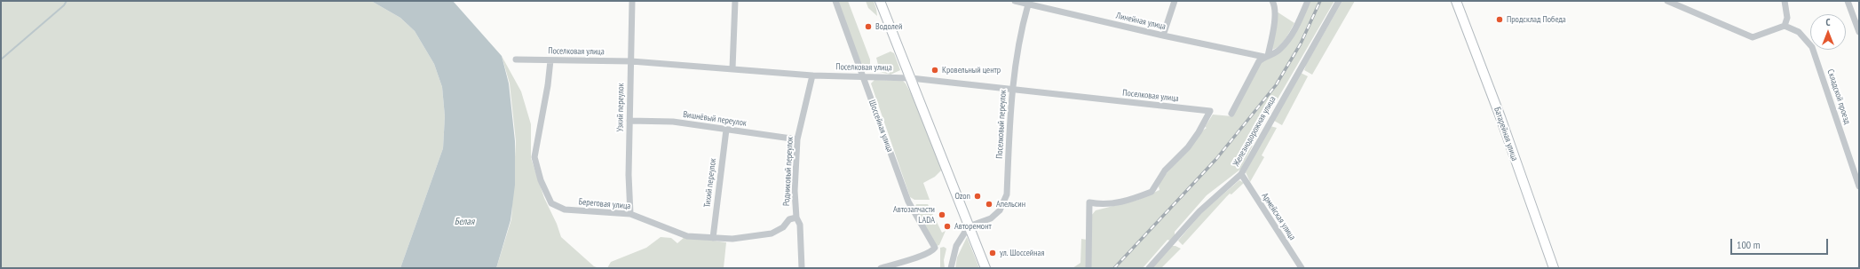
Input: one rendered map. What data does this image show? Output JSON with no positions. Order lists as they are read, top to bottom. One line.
{"streets":{"main road":["Батарейная улица"],"street":["Линейная улица","Поселковая улица","Складской проезд","Узкий переулок","Вишнёвый переулок","Поселковый переулок","Шоссейная улица","Железнодорожная улица","Родниковый переулок","Тихий переулок","Береговая улица","Армейская улица"]},"crossings":[["Линейная улица","Поселковый переулок"],["Поселковая улица","Узкий переулок"],["Поселковая улица","Поселковый переулок"],["Поселковая улица","Шоссейная улица"],["Поселковая улица","Родниковый переулок"],["Поселковая улица","Береговая улица"],["Узкий переулок","Вишнёвый переулок"],["Узкий переулок","Береговая улица"],["Вишнёвый переулок","Родниковый переулок"],["Вишнёвый переулок","Тихий переулок"],["Железнодорожная улица","Армейская улица"],["Родниковый переулок","Береговая улица"],["Тихий переулок","Береговая улица"]],"water":["Белая"],"places":["Продсклад Победа","Водолей","Кровельный центр","Ozon","Апельсин","Автозапчасти LADA","Авторемонт","ул. Шоссейная"],"scale_bar":"100 m","north":"top"}
